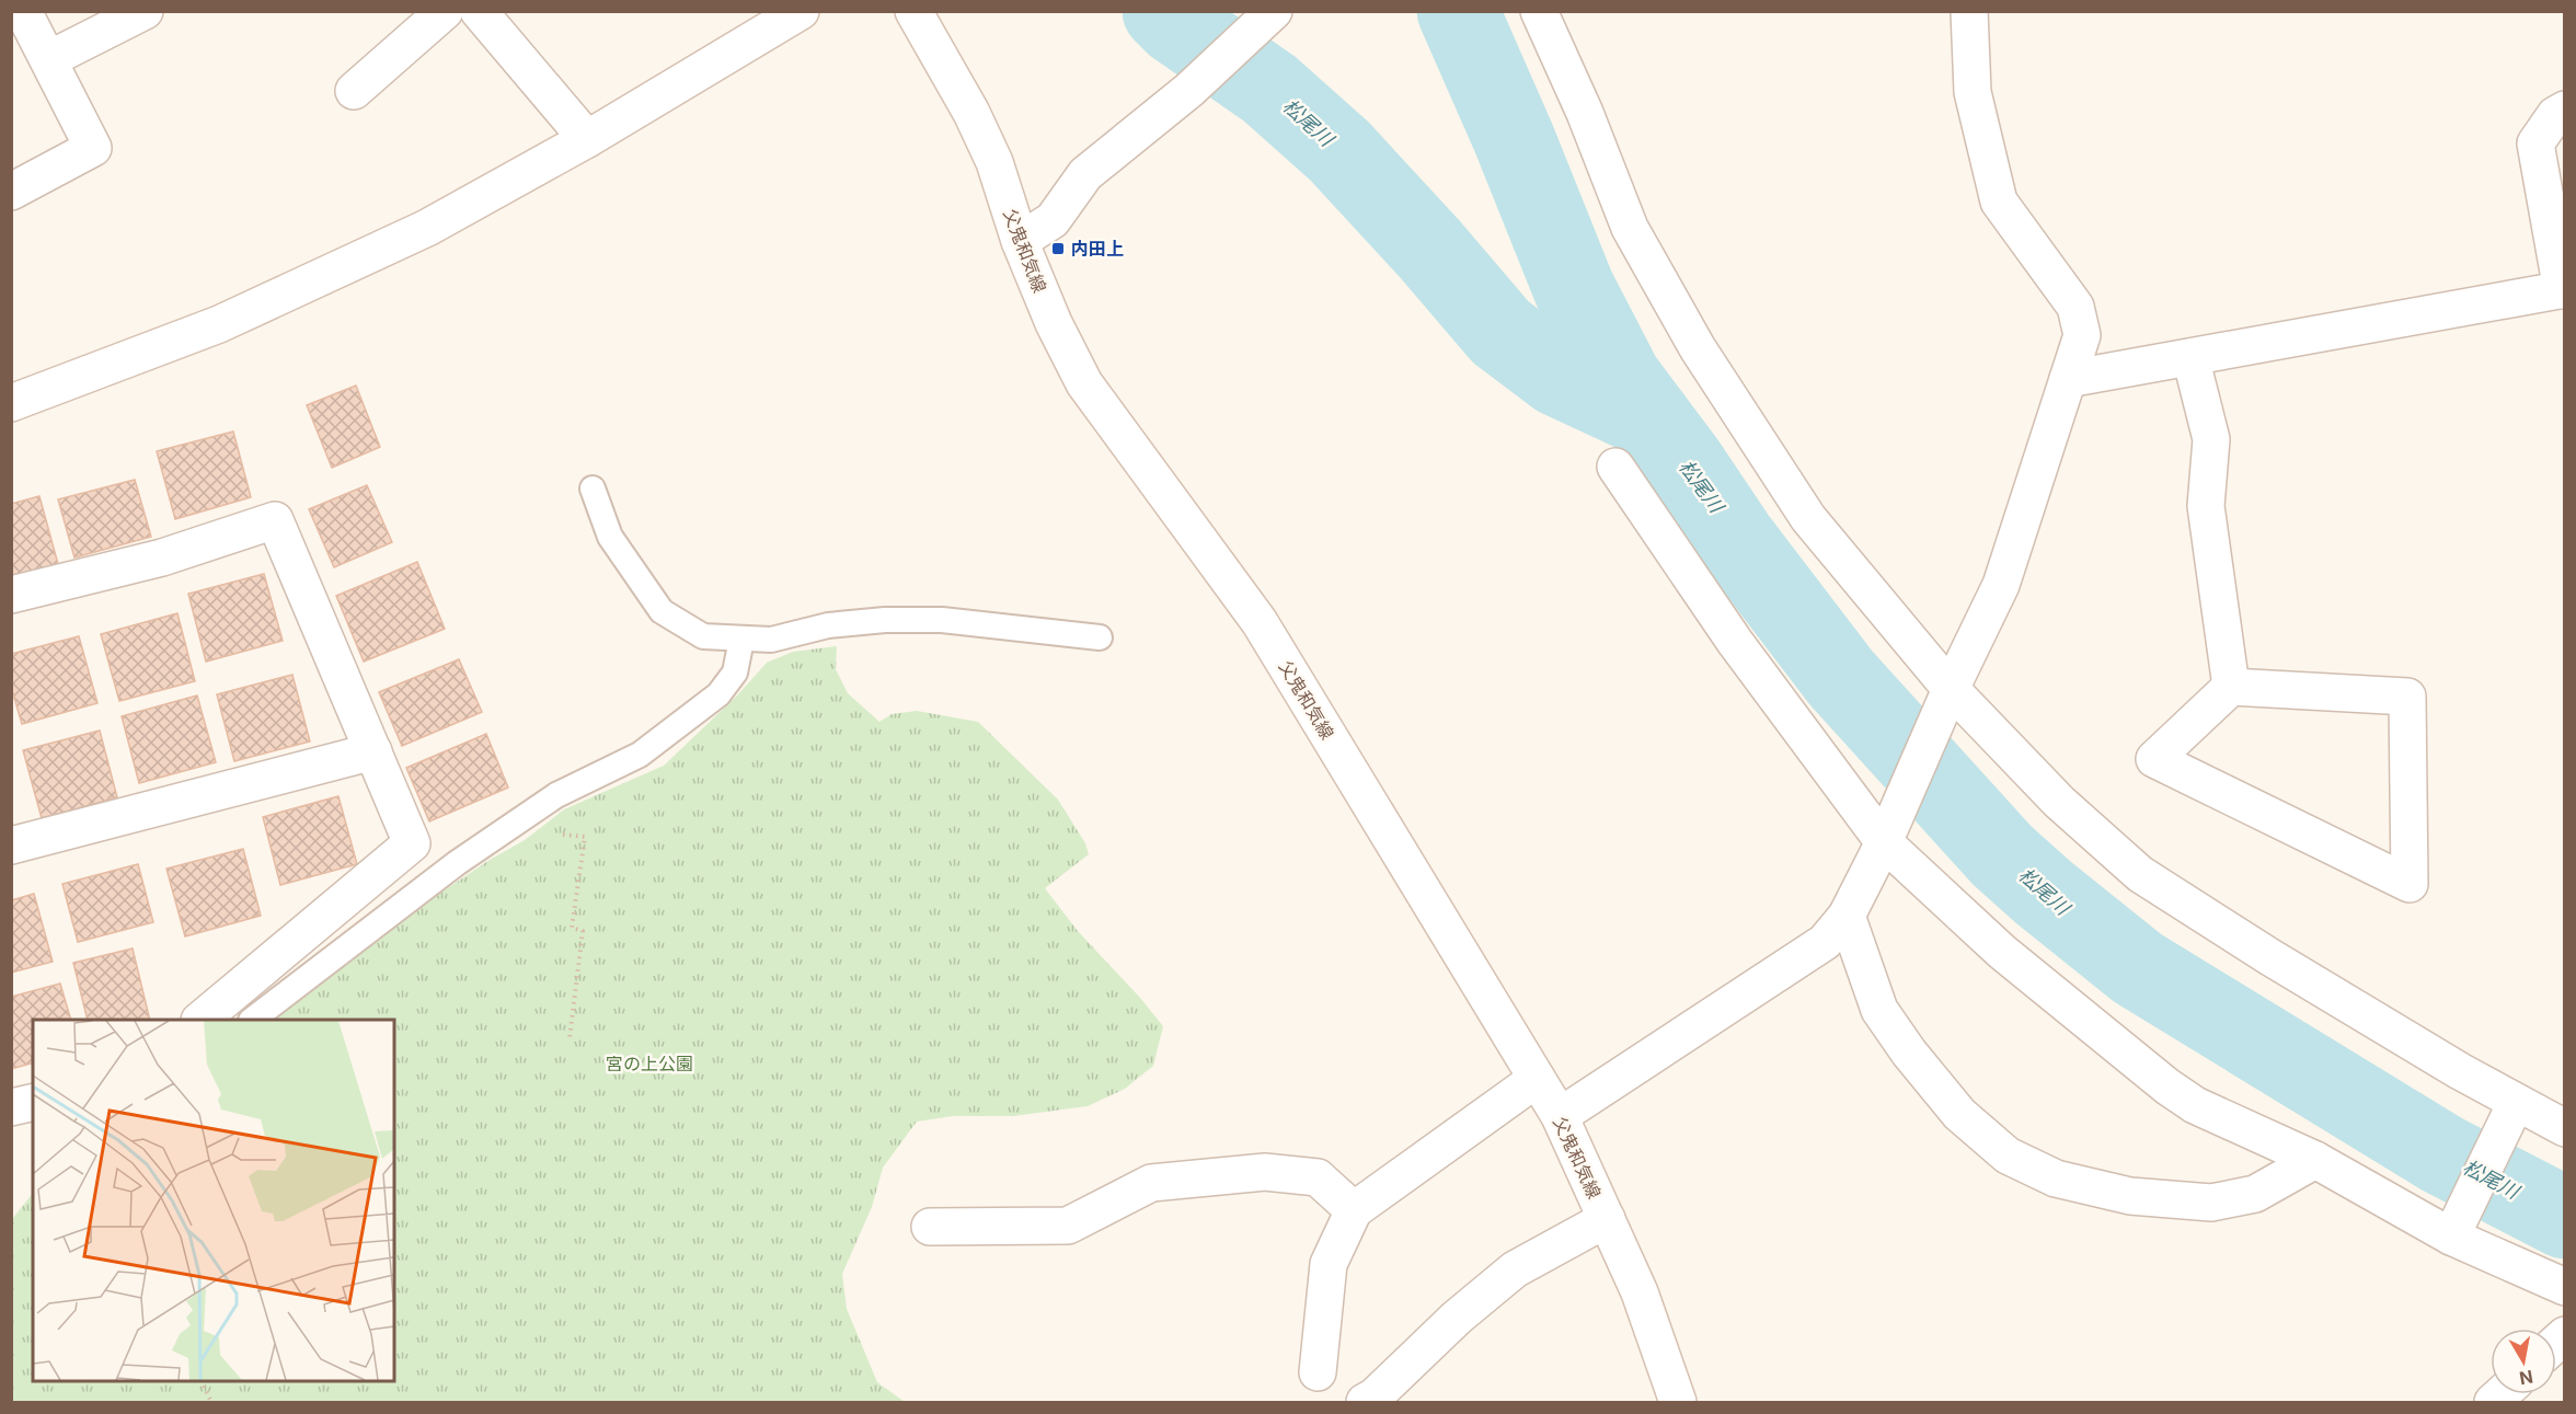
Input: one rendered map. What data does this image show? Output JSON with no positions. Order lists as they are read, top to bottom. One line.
{"streets":{"street":["父鬼和気線"]},"water":["松尾川"],"parks":["宮の上公園"],"places":{"transit":["内田上"]},"north":"bottom"}
